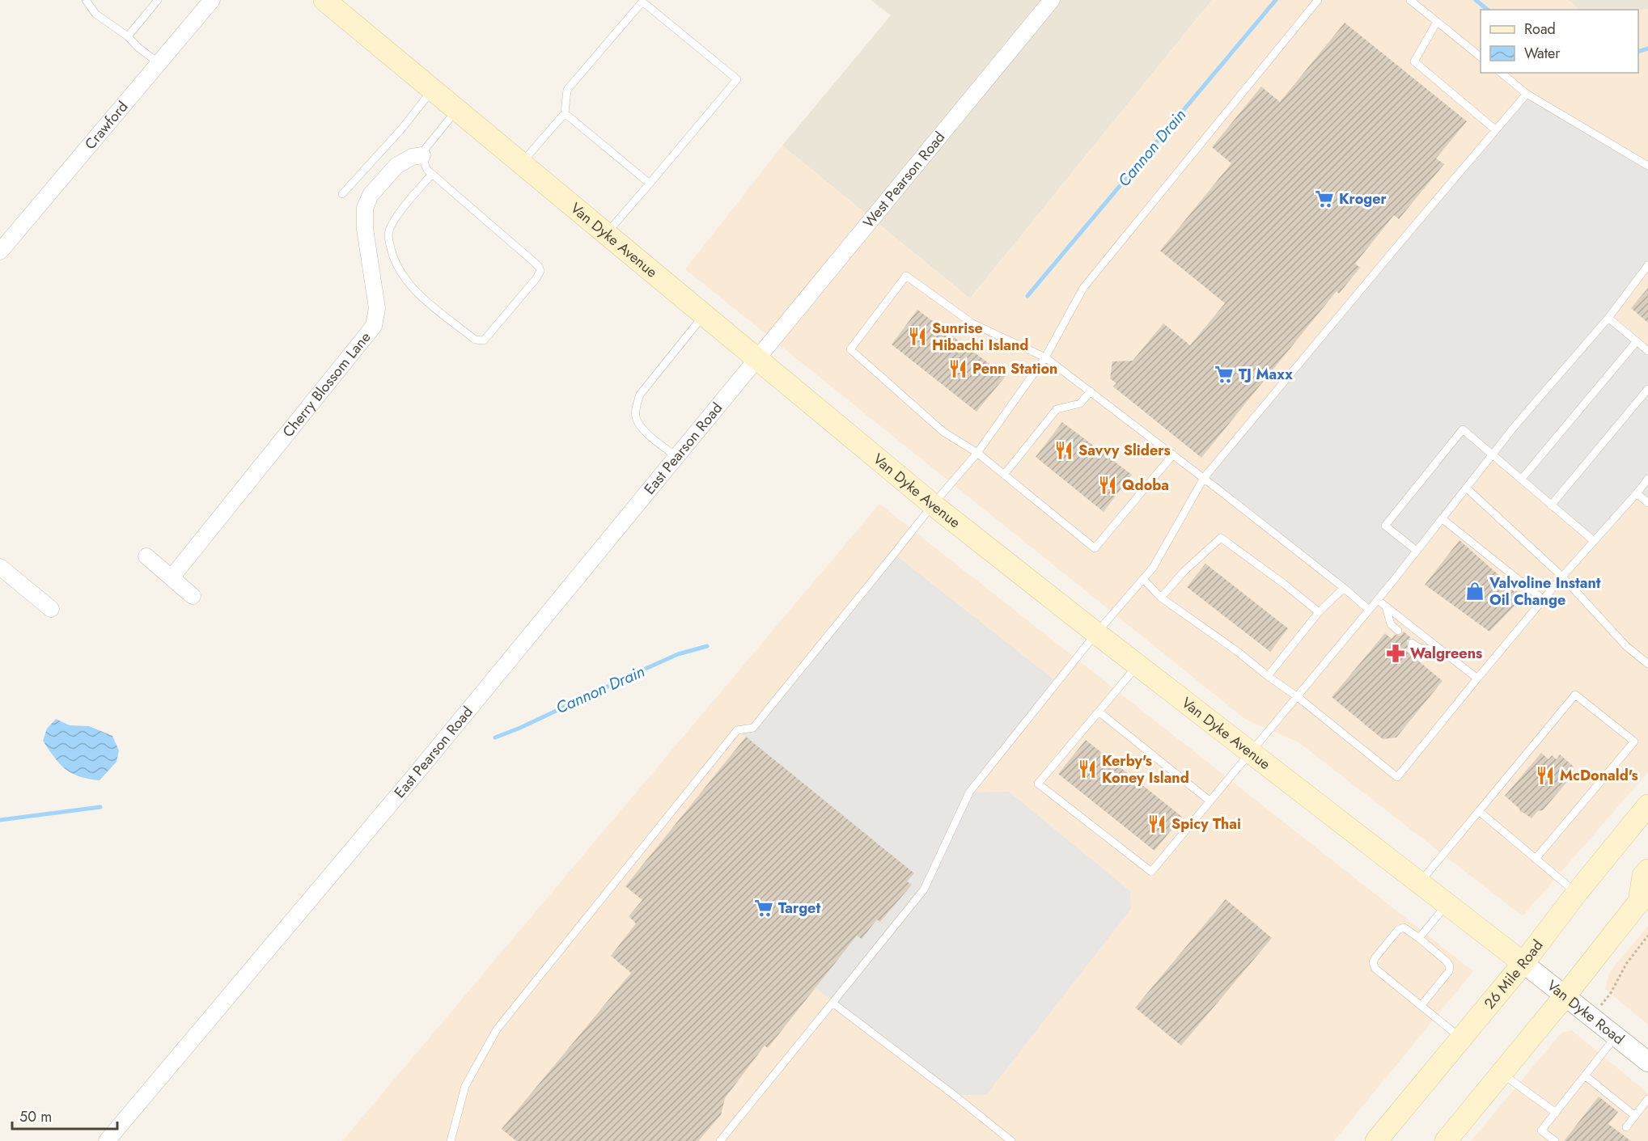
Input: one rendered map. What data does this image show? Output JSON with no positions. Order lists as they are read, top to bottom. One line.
{"streets":{"main road":["Van Dyke Avenue","26 Mile Road"],"street":["Crawford","West Pearson Road","Cherry Blossom Lane","East Pearson Road","Van Dyke Road"]},"crossings":[["West Pearson Road","Van Dyke Avenue"],["West Pearson Road","East Pearson Road"],["Van Dyke Avenue","East Pearson Road"],["Van Dyke Avenue","26 Mile Road"],["Van Dyke Avenue","Van Dyke Road"],["26 Mile Road","Van Dyke Road"]],"water":["Cannon Drain"],"places":{"supermarket":["Kroger","TJ Maxx","Target"],"restaurant":["Sunrise Hibachi Island","Penn Station","Savvy Sliders","Qdoba","Kerby's Koney Island","McDonald's","Spicy Thai"],"shop":["Valvoline Instant Oil Change"],"pharmacy":["Walgreens"]},"legend":["Road","Water"],"scale_bar":"50 m"}
